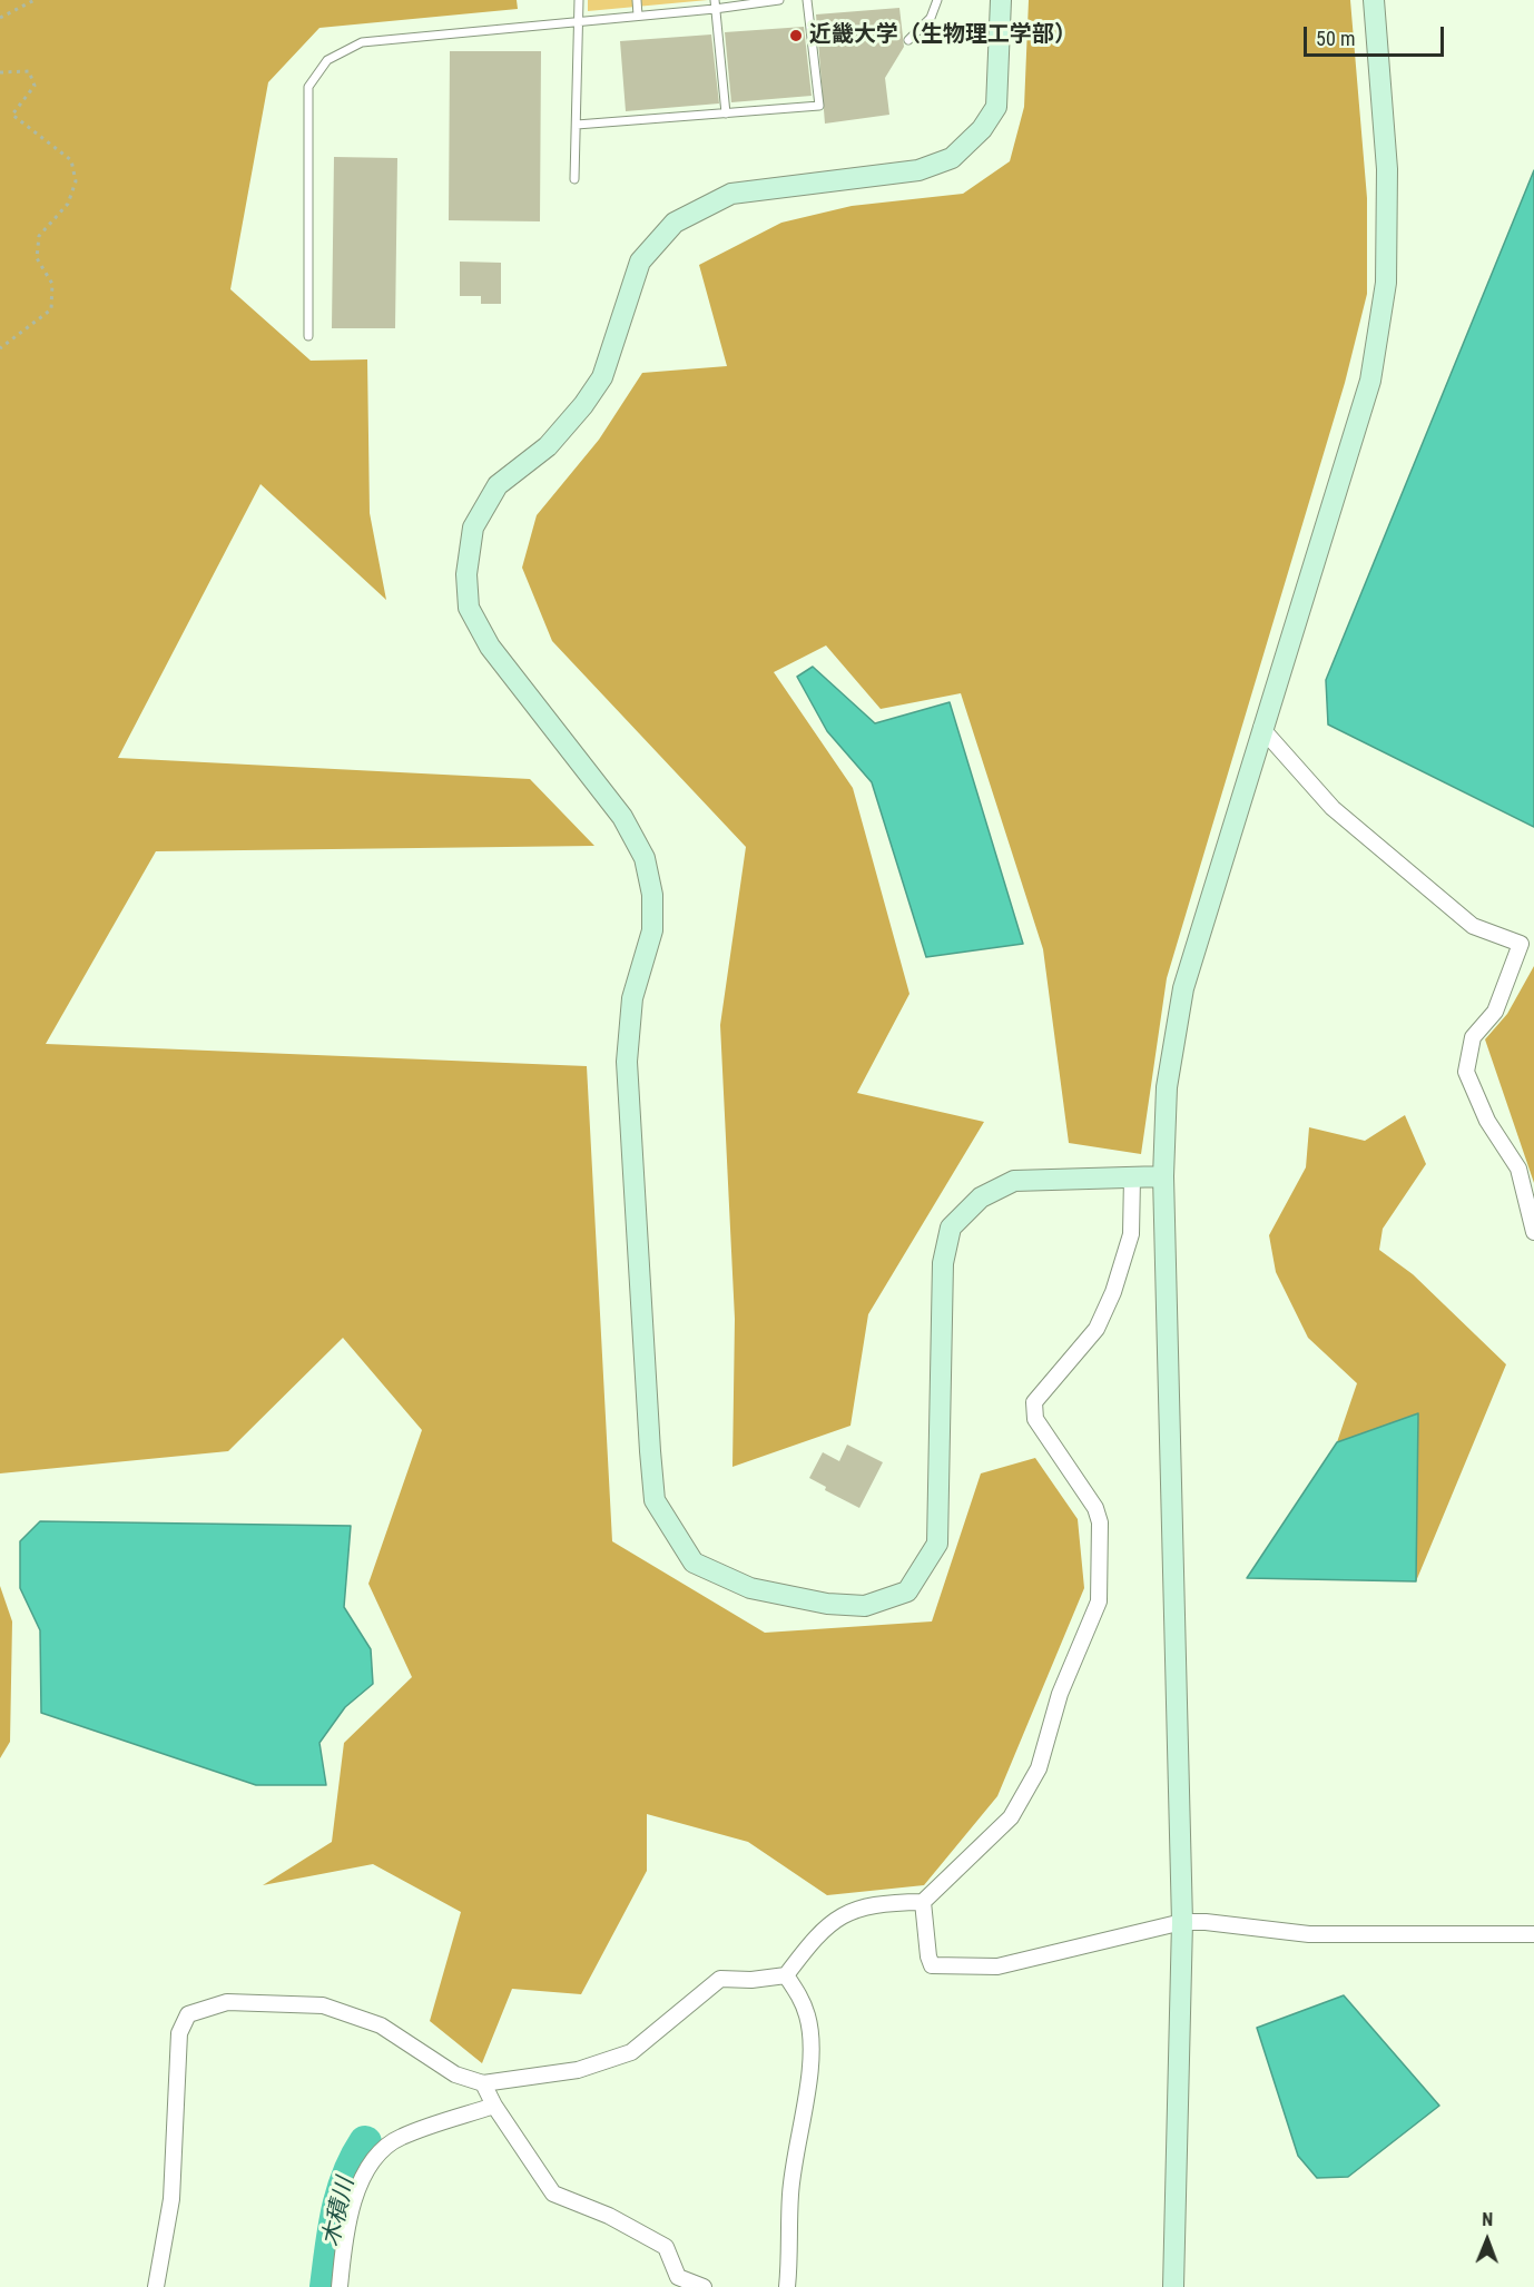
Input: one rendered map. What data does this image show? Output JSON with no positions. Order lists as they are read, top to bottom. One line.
{"water":["木積川"],"places":["近畿大学（生物理工学部）"],"scale_bar":"50 m","north":"top"}
